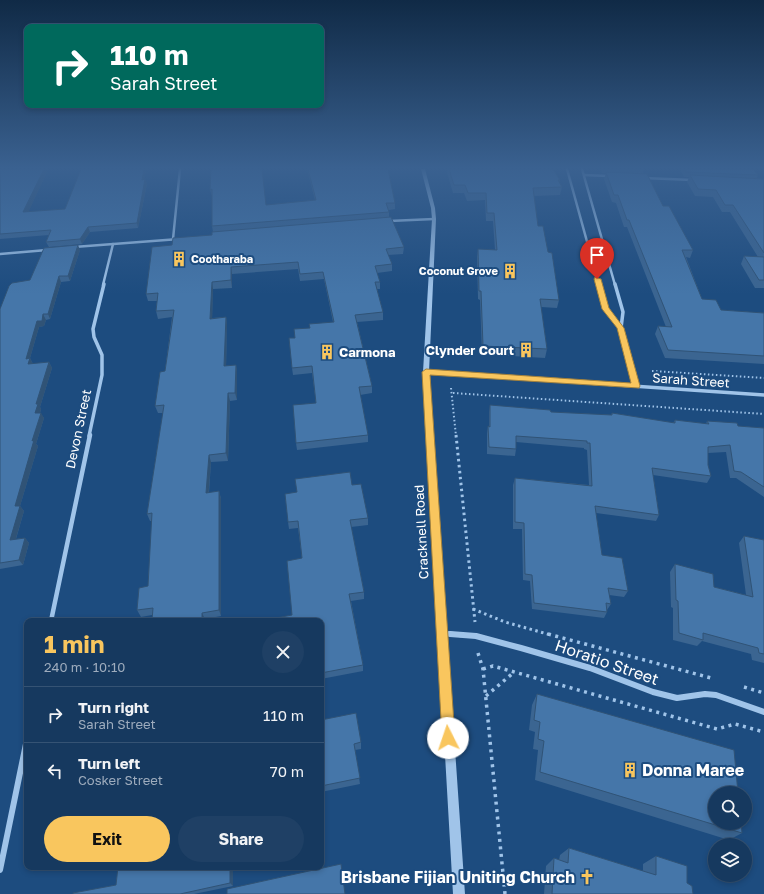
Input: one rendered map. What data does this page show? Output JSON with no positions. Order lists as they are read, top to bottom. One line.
{"streets":{"street":["Sarah Street","Devon Street","Cracknell Road","Horatio Street"]},"crossings":[["Sarah Street","Cracknell Road"],["Cracknell Road","Horatio Street"]],"places":{"building":["Cootharaba","Coconut Grove","Clynder Court","Carmona","Donna Maree"],"church":["Brisbane Fijian Uniting Church"]},"page":{"turn":["110 m","Sarah Street"],"heading":["1 min","240 m · 10:10"],"list":[{"name":"Turn right","note":"Sarah Street","value":"110 m"},{"name":"Turn left","note":"Cosker Street","value":"70 m"}],"buttons":["Exit","Share"]}}
